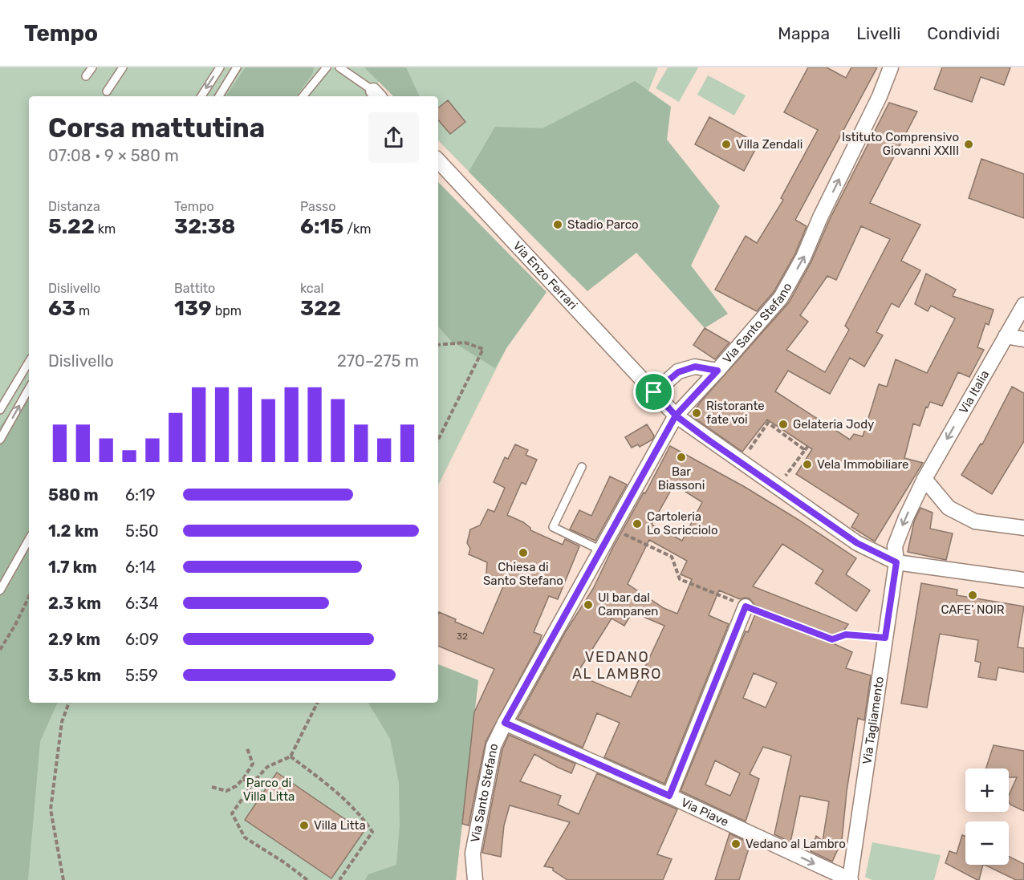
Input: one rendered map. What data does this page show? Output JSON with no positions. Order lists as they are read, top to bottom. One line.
{"streets":{"street":["Via Enzo Ferrari","Via Santo Stefano","Via Italia","Via Tagliamento","Via Piave"]},"crossings":[["Via Enzo Ferrari","Via Santo Stefano"],["Via Enzo Ferrari","Via Italia"],["Via Enzo Ferrari","Via Tagliamento"],["Via Santo Stefano","Via Piave"],["Via Italia","Via Tagliamento"],["Via Tagliamento","Via Piave"]],"one_way":["Via Santo Stefano","Via Italia","Via Piave"],"districts":["VEDANO AL LAMBRO"],"parks":["Parco di Villa Litta"],"places":["Villa Zendali","Istituto Comprensivo Giovanni XXIII","Stadio Parco","Ristorante fate voi","Gelateria Jody","Bar Biassoni","Vela Immobiliare","Cartoleria Lo Scricciolo","Chiesa di Santo Stefano","CAFE' NOIR","Ul bar dal Campanen","Villa Litta","Vedano al Lambro"],"house_numbers":["32"],"page":{"header":"Tempo","nav":["Mappa","Livelli","Condividi"],"heading":["Corsa mattutina","07:08 · 9 × 580 m"],"stats":[["Distanza","5.22 km"],["Tempo","32:38"],["Passo","6:15 /km"],["Dislivello","63 m"],["Battito","139 bpm"],["kcal","322"]],"chart":["Dislivello","270–275 m"],"list":[{"name":"580 m","note":"6:19"},{"name":"1.2 km","note":"5:50"},{"name":"1.7 km","note":"6:14"},{"name":"2.3 km","note":"6:34"},{"name":"2.9 km","note":"6:09"},{"name":"3.5 km","note":"5:59"}],"map_buttons":["+","−"]}}
